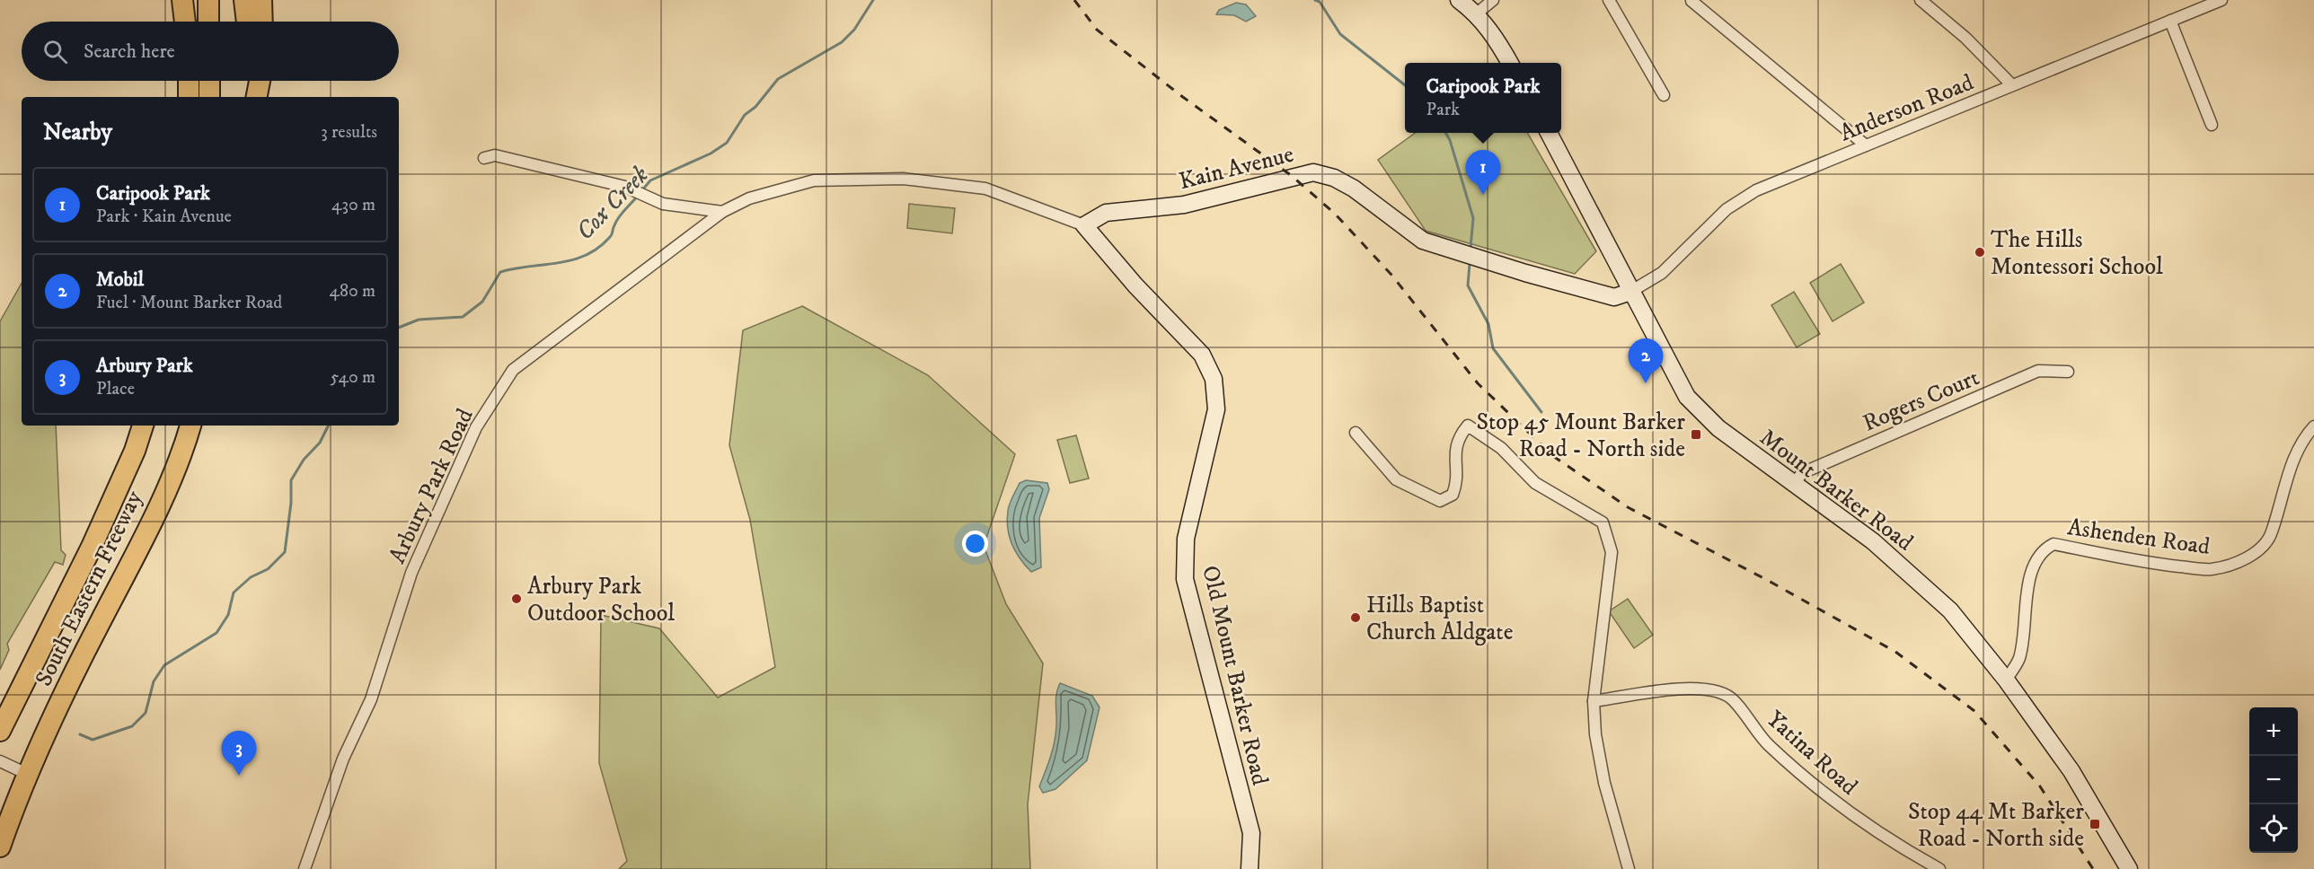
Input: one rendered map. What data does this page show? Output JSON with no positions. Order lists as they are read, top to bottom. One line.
{"streets":{"highway":["South Eastern Freeway"],"main road":["Kain Avenue","Mount Barker Road","Old Mount Barker Road"],"street":["Anderson Road","Rogers Court","Arbury Park Road","Ashenden Road","Yatina Road"]},"crossings":[["Anderson Road","Kain Avenue"],["Anderson Road","Mount Barker Road"],["Kain Avenue","Mount Barker Road"],["Kain Avenue","Old Mount Barker Road"],["Rogers Court","Mount Barker Road"],["Arbury Park Road","Old Mount Barker Road"],["Mount Barker Road","Ashenden Road"]],"water":["Cox Creek"],"places":{"other":["The Hills Montessori School","Arbury Park Outdoor School","Hills Baptist Church Aldgate"],"transit":["Stop 45 Mount Barker Road - North side","Stop 44 Mt Barker Road - North side"]},"page":{"search":"Search here","popup":["Caripook Park","Park"],"heading":["Nearby","3 results"],"pins":["1","2","3"],"list":[{"mark":"1","name":"Caripook Park","note":"Park · Kain Avenue","value":"430 m"},{"mark":"2","name":"Mobil","note":"Fuel · Mount Barker Road","value":"480 m"},{"mark":"3","name":"Arbury Park","note":"Place","value":"540 m"}],"map_buttons":["+","−"]}}
